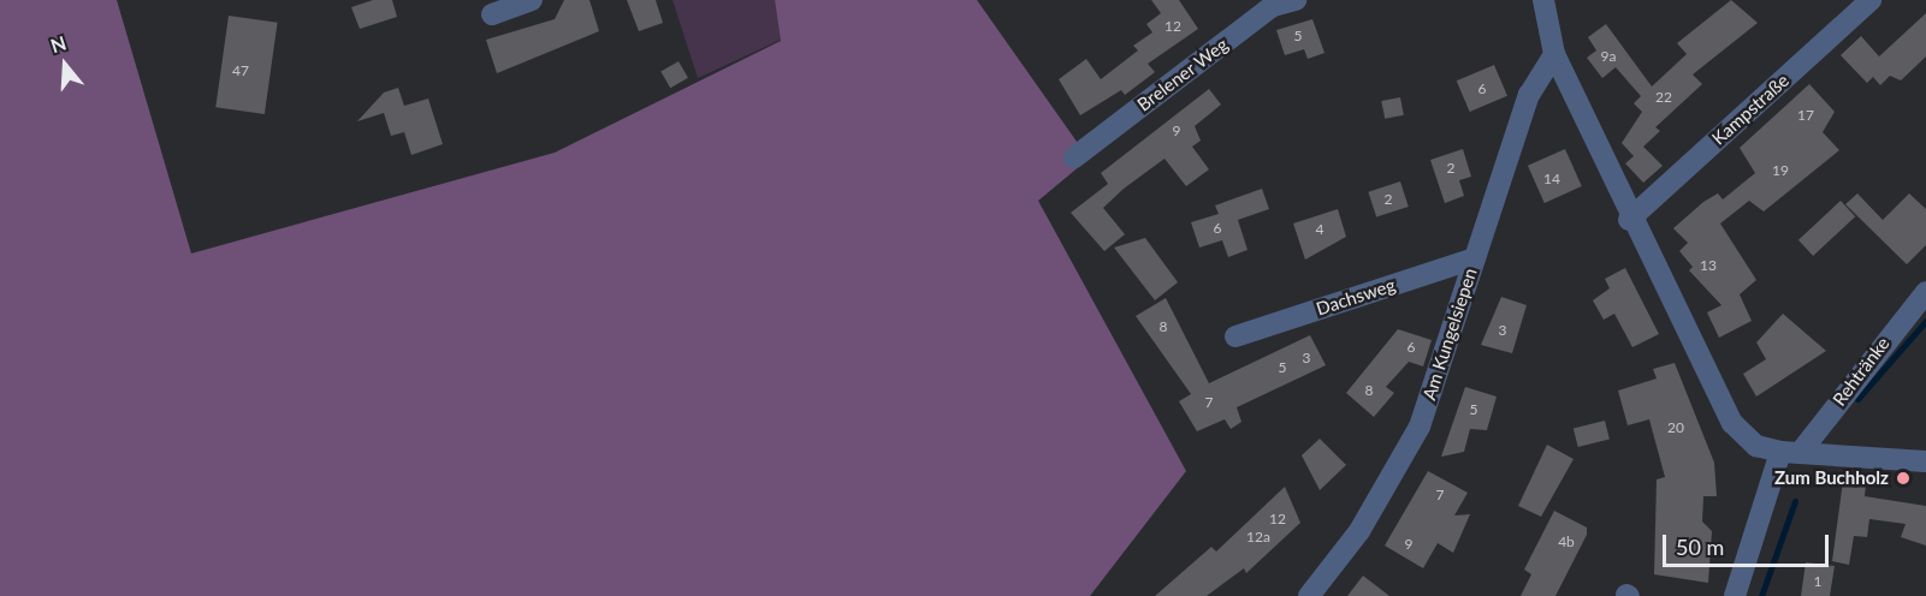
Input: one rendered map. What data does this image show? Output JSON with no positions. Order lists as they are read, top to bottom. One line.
{"streets":{"street":["Brelener Weg","Kampstraße","Dachsweg","Am Kungelsiepen","Rehtränke"]},"crossings":[["Dachsweg","Am Kungelsiepen"]],"places":["Zum Buchholz"],"house_numbers":["12","5","9a","47","6","22","17","9","2","19","14","2","6","4","13","8","3","6","3","5","8","7","5","20","7","12","12a","4b","9","1"],"scale_bar":"50 m","north":"top"}
